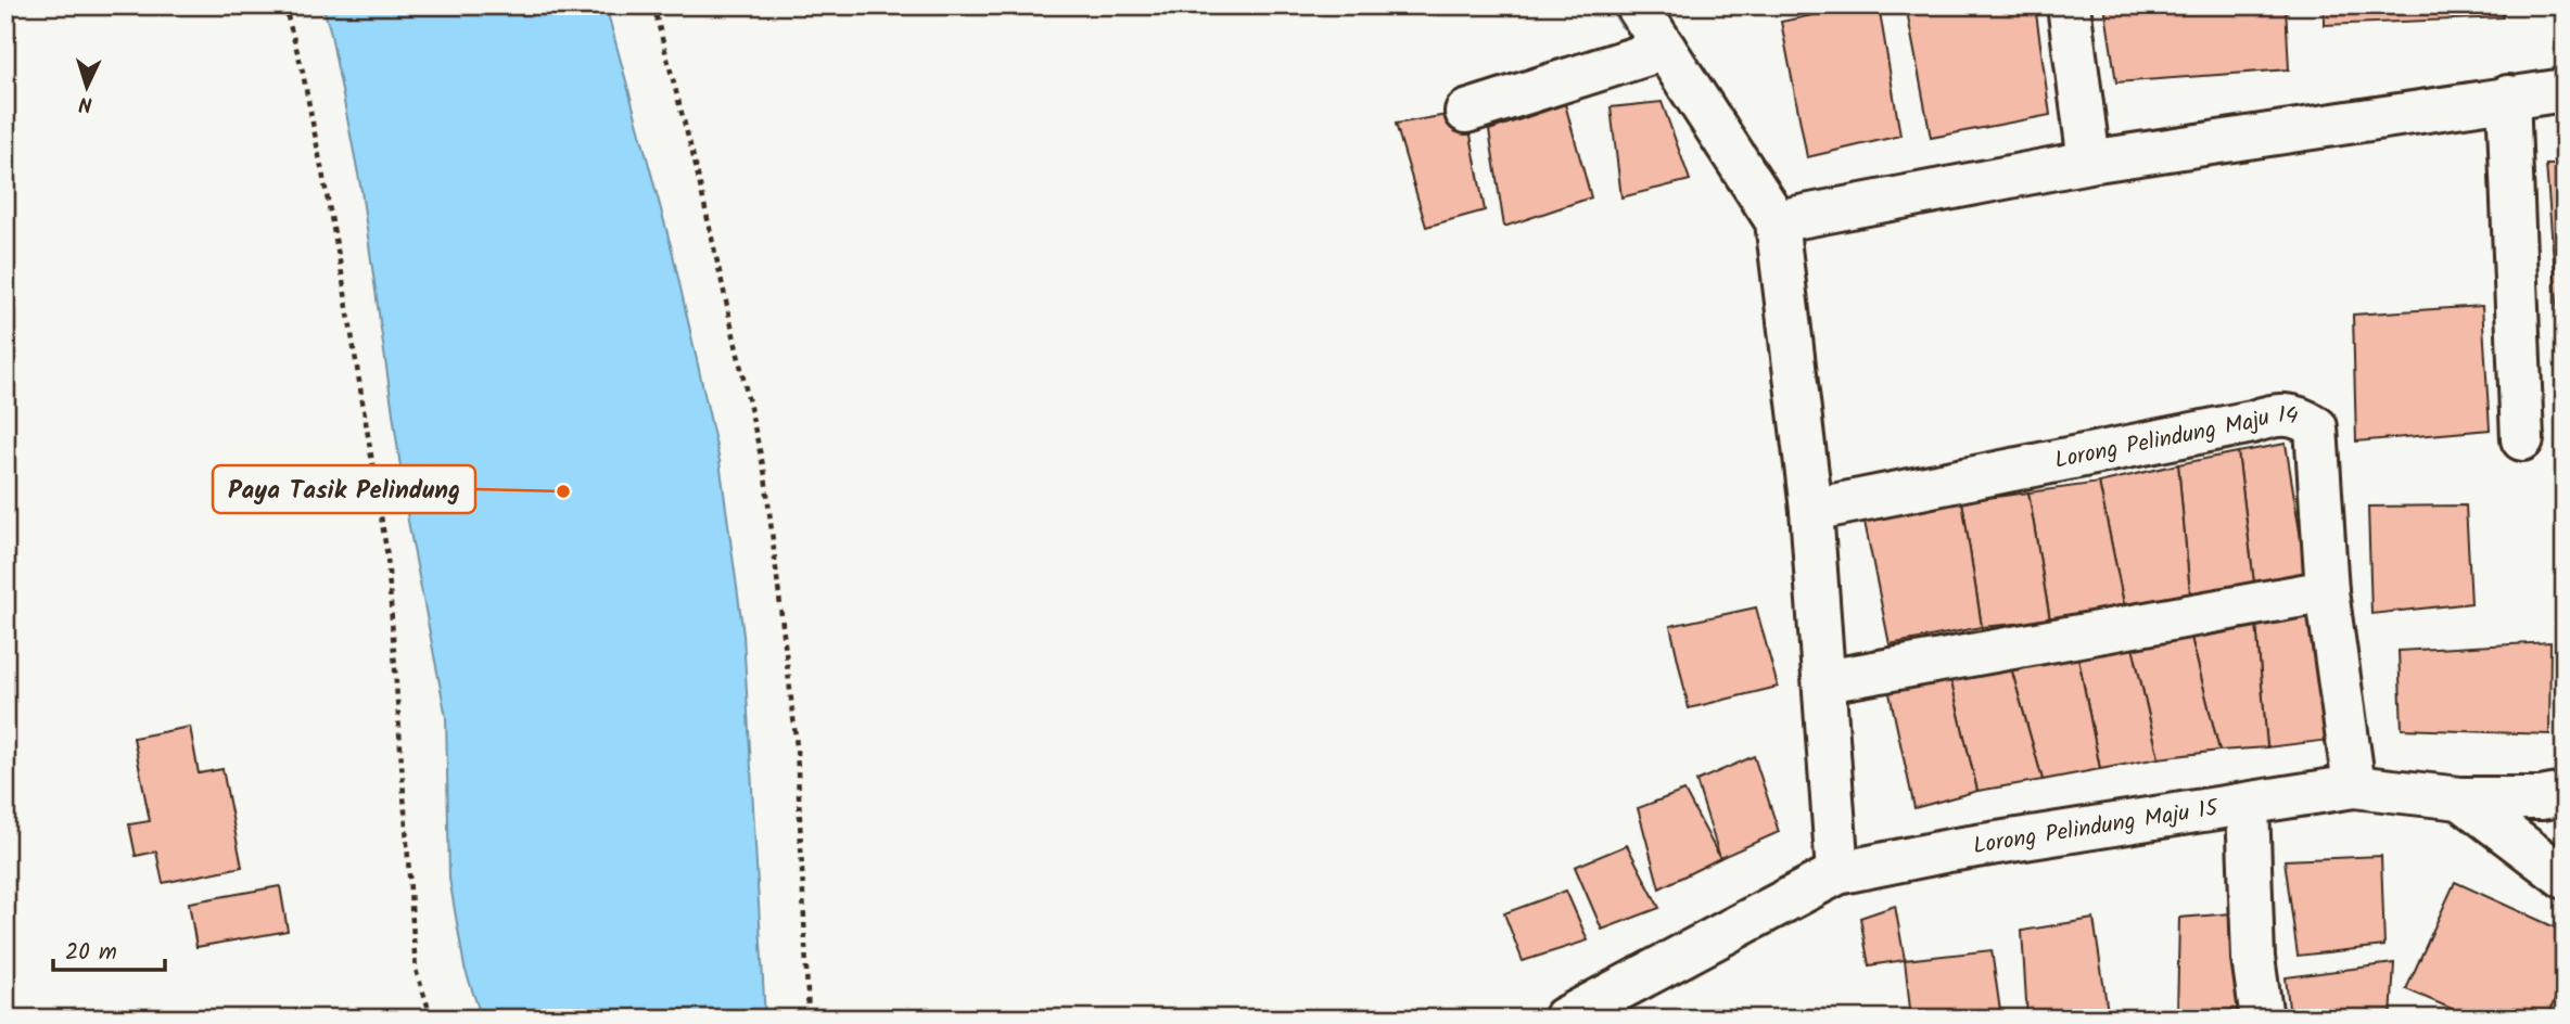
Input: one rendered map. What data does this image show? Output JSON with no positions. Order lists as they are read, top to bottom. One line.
{"streets":{"street":["Lorong Pelindung Maju 14","Lorong Pelindung Maju 15"]},"crossings":[["Lorong Pelindung Maju 14","Lorong Pelindung Maju 15"]],"places":["Paya Tasik Pelindung"],"scale_bar":"20 m","north":"bottom"}
